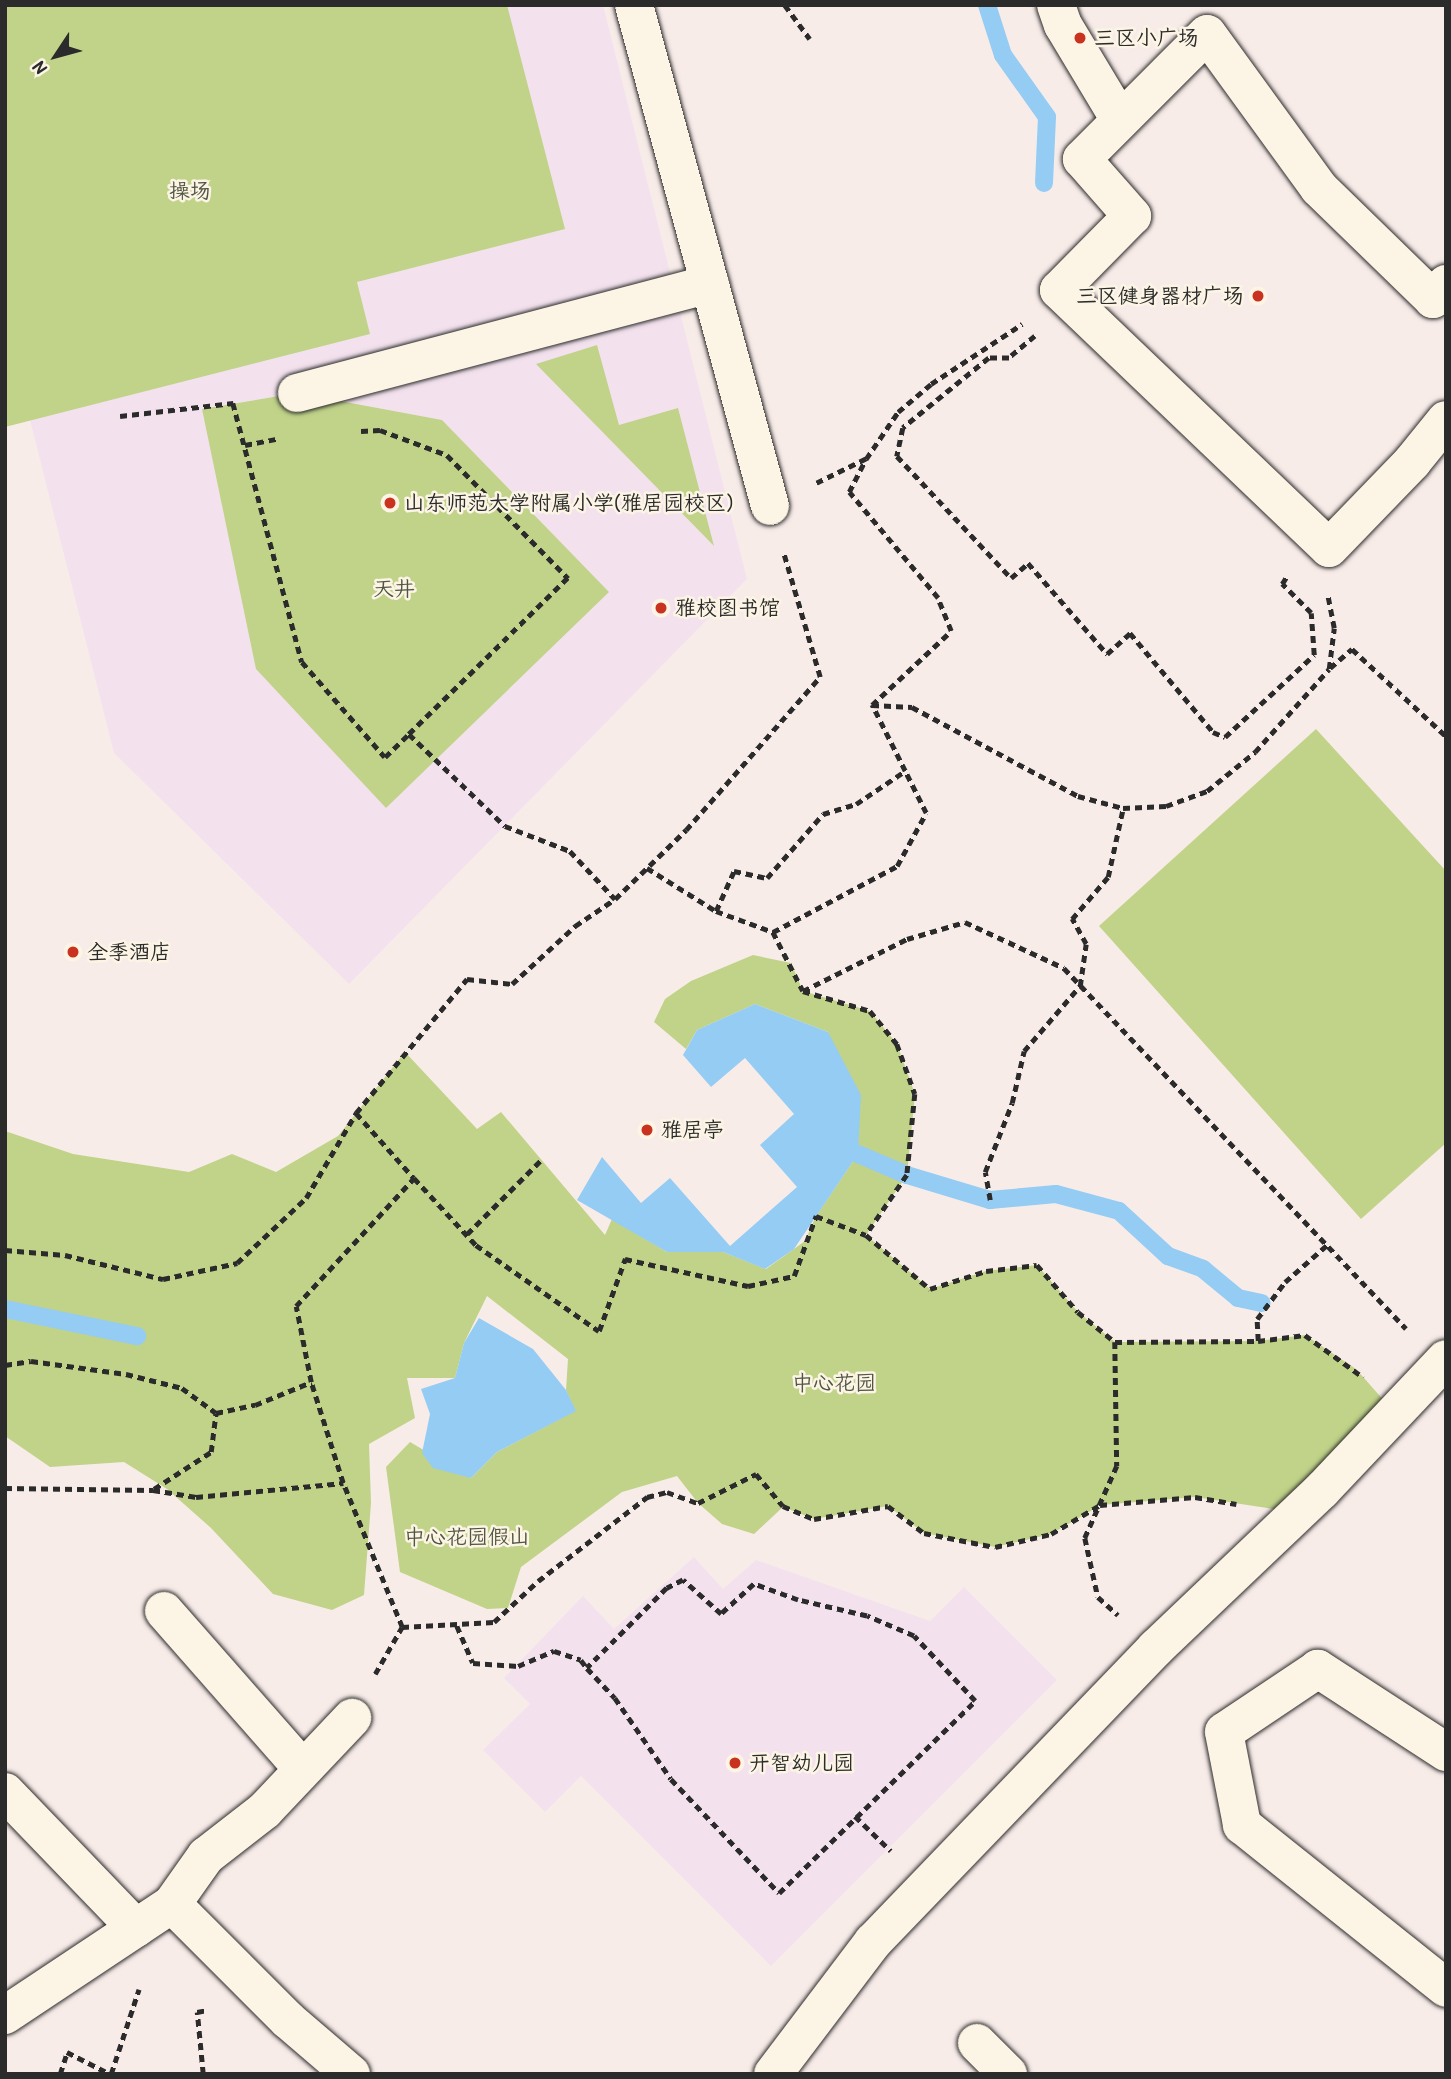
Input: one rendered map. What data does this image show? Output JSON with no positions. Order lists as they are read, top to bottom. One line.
{"parks":["操场","天井","中心花园","中心花园假山"],"places":["三区小广场","三区健身器材广场","山东师范大学附属小学(雅居园校区)","雅校图书馆","全季酒店","雅居亭","开智幼儿园"],"north":"bottom left"}
